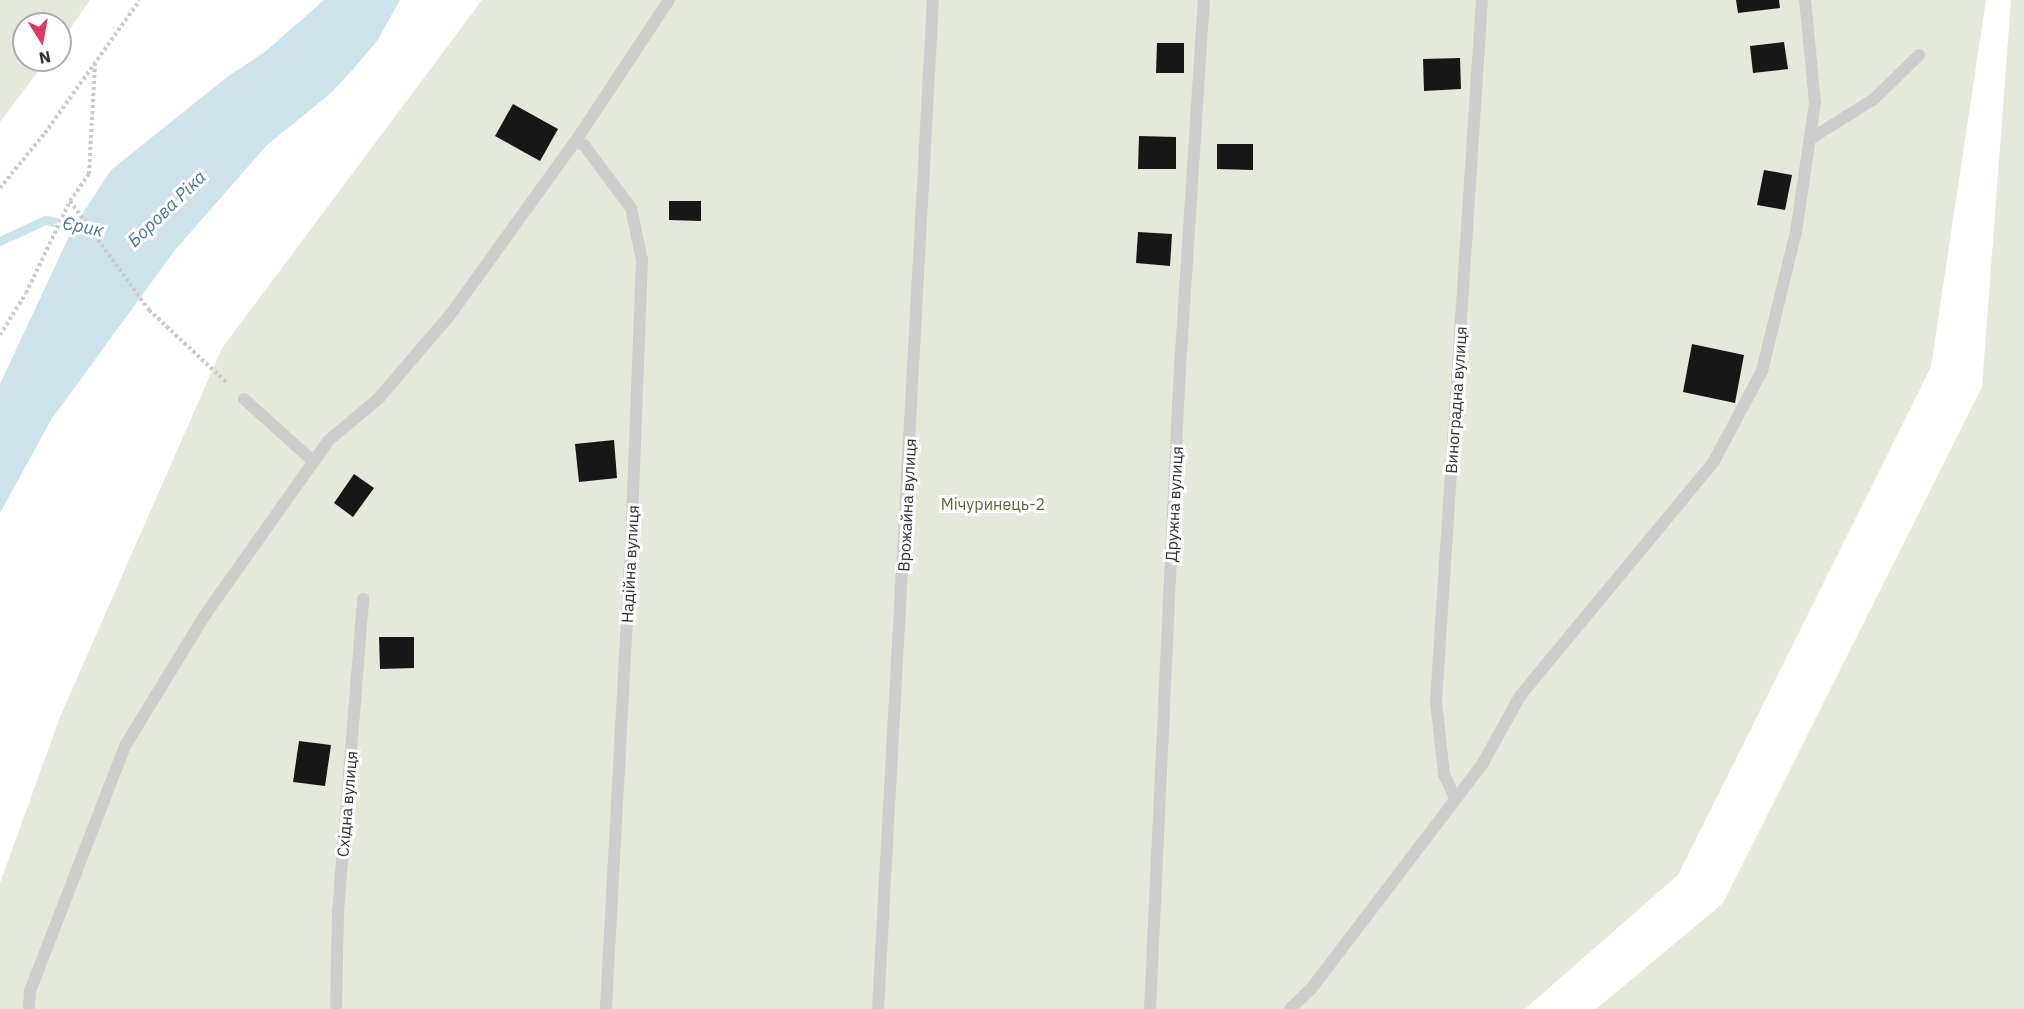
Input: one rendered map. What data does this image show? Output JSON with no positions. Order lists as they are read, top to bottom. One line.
{"streets":{"lane":["Виноградна вулиця","Дружна вулиця","Врожайна вулиця","Надійна вулиця","Східна вулиця"]},"water":["Борова Ріка","Єрик"],"parks":["Мічуринець-2"],"north":"bottom"}
